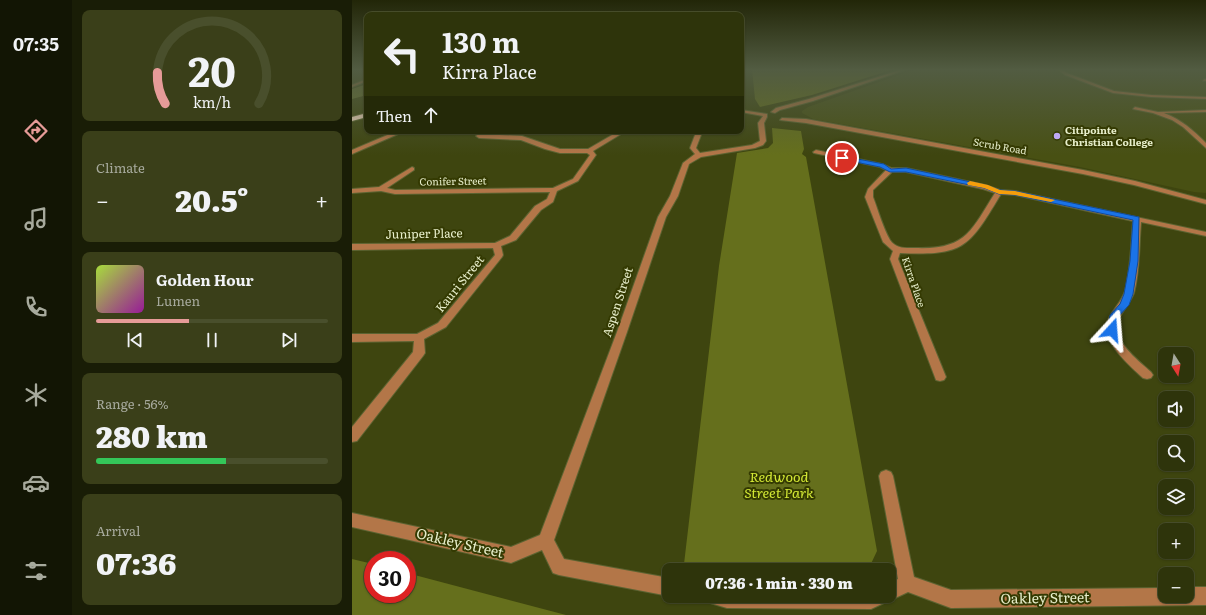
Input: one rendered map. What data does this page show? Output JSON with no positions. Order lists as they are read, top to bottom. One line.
{"streets":{"street":["Scrub Road","Conifer Street","Juniper Place","Kirra Place","Kauri Street","Aspen Street","Oakley Street"]},"crossings":[["Juniper Place","Kauri Street"],["Aspen Street","Oakley Street"]],"parks":["Redwood Street Park"],"places":["Citipointe Christian College"],"north":"bottom","page":{"tabs":"07:35","turn":["130 m","Kirra Place"],"then":"Then","tile":["Climate",["Range · 56%","280 km"],["Arrival","07:36"]],"heat":["−","20.5°","+"],"song":["Golden Hour","Lumen"],"map_buttons":["+","−"],"limit":"30","trip":"07:36 · 1 min · 330 m","gauge":["20","km/h"]}}
